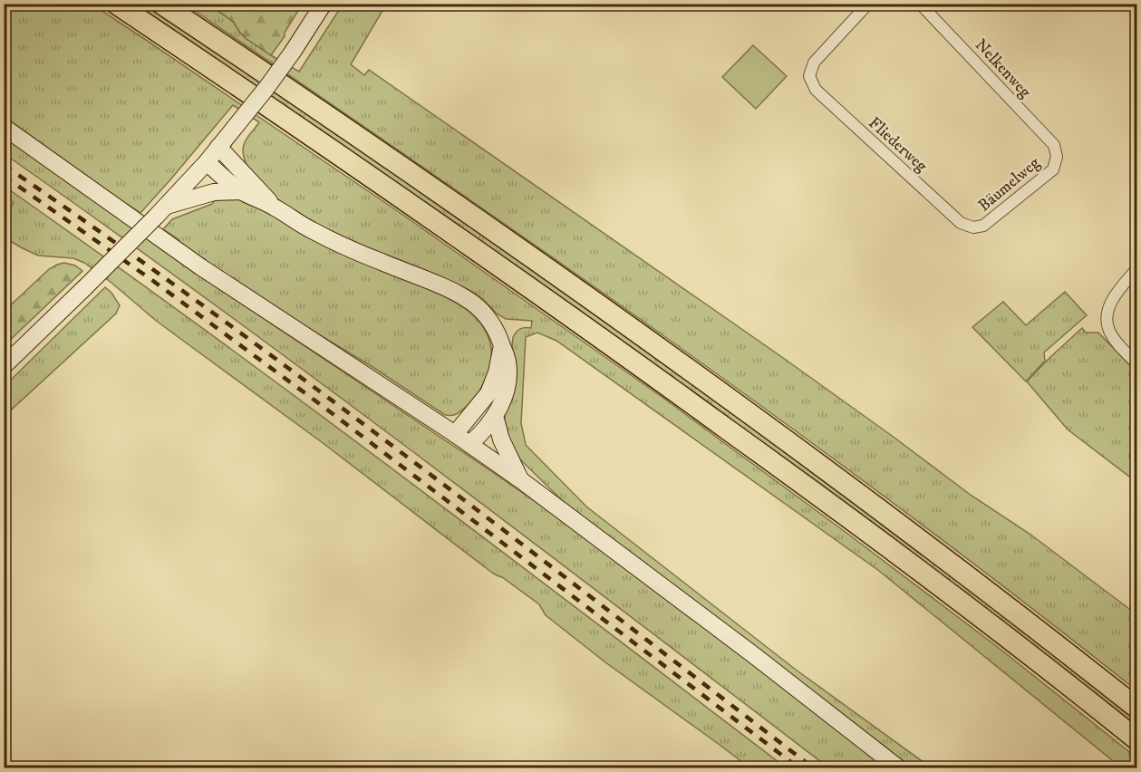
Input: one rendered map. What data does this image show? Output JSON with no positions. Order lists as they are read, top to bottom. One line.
{"streets":{"street":["Nelkenweg","Fliederweg","Bäumelweg"]},"crossings":[["Nelkenweg","Bäumelweg"],["Fliederweg","Bäumelweg"]]}
